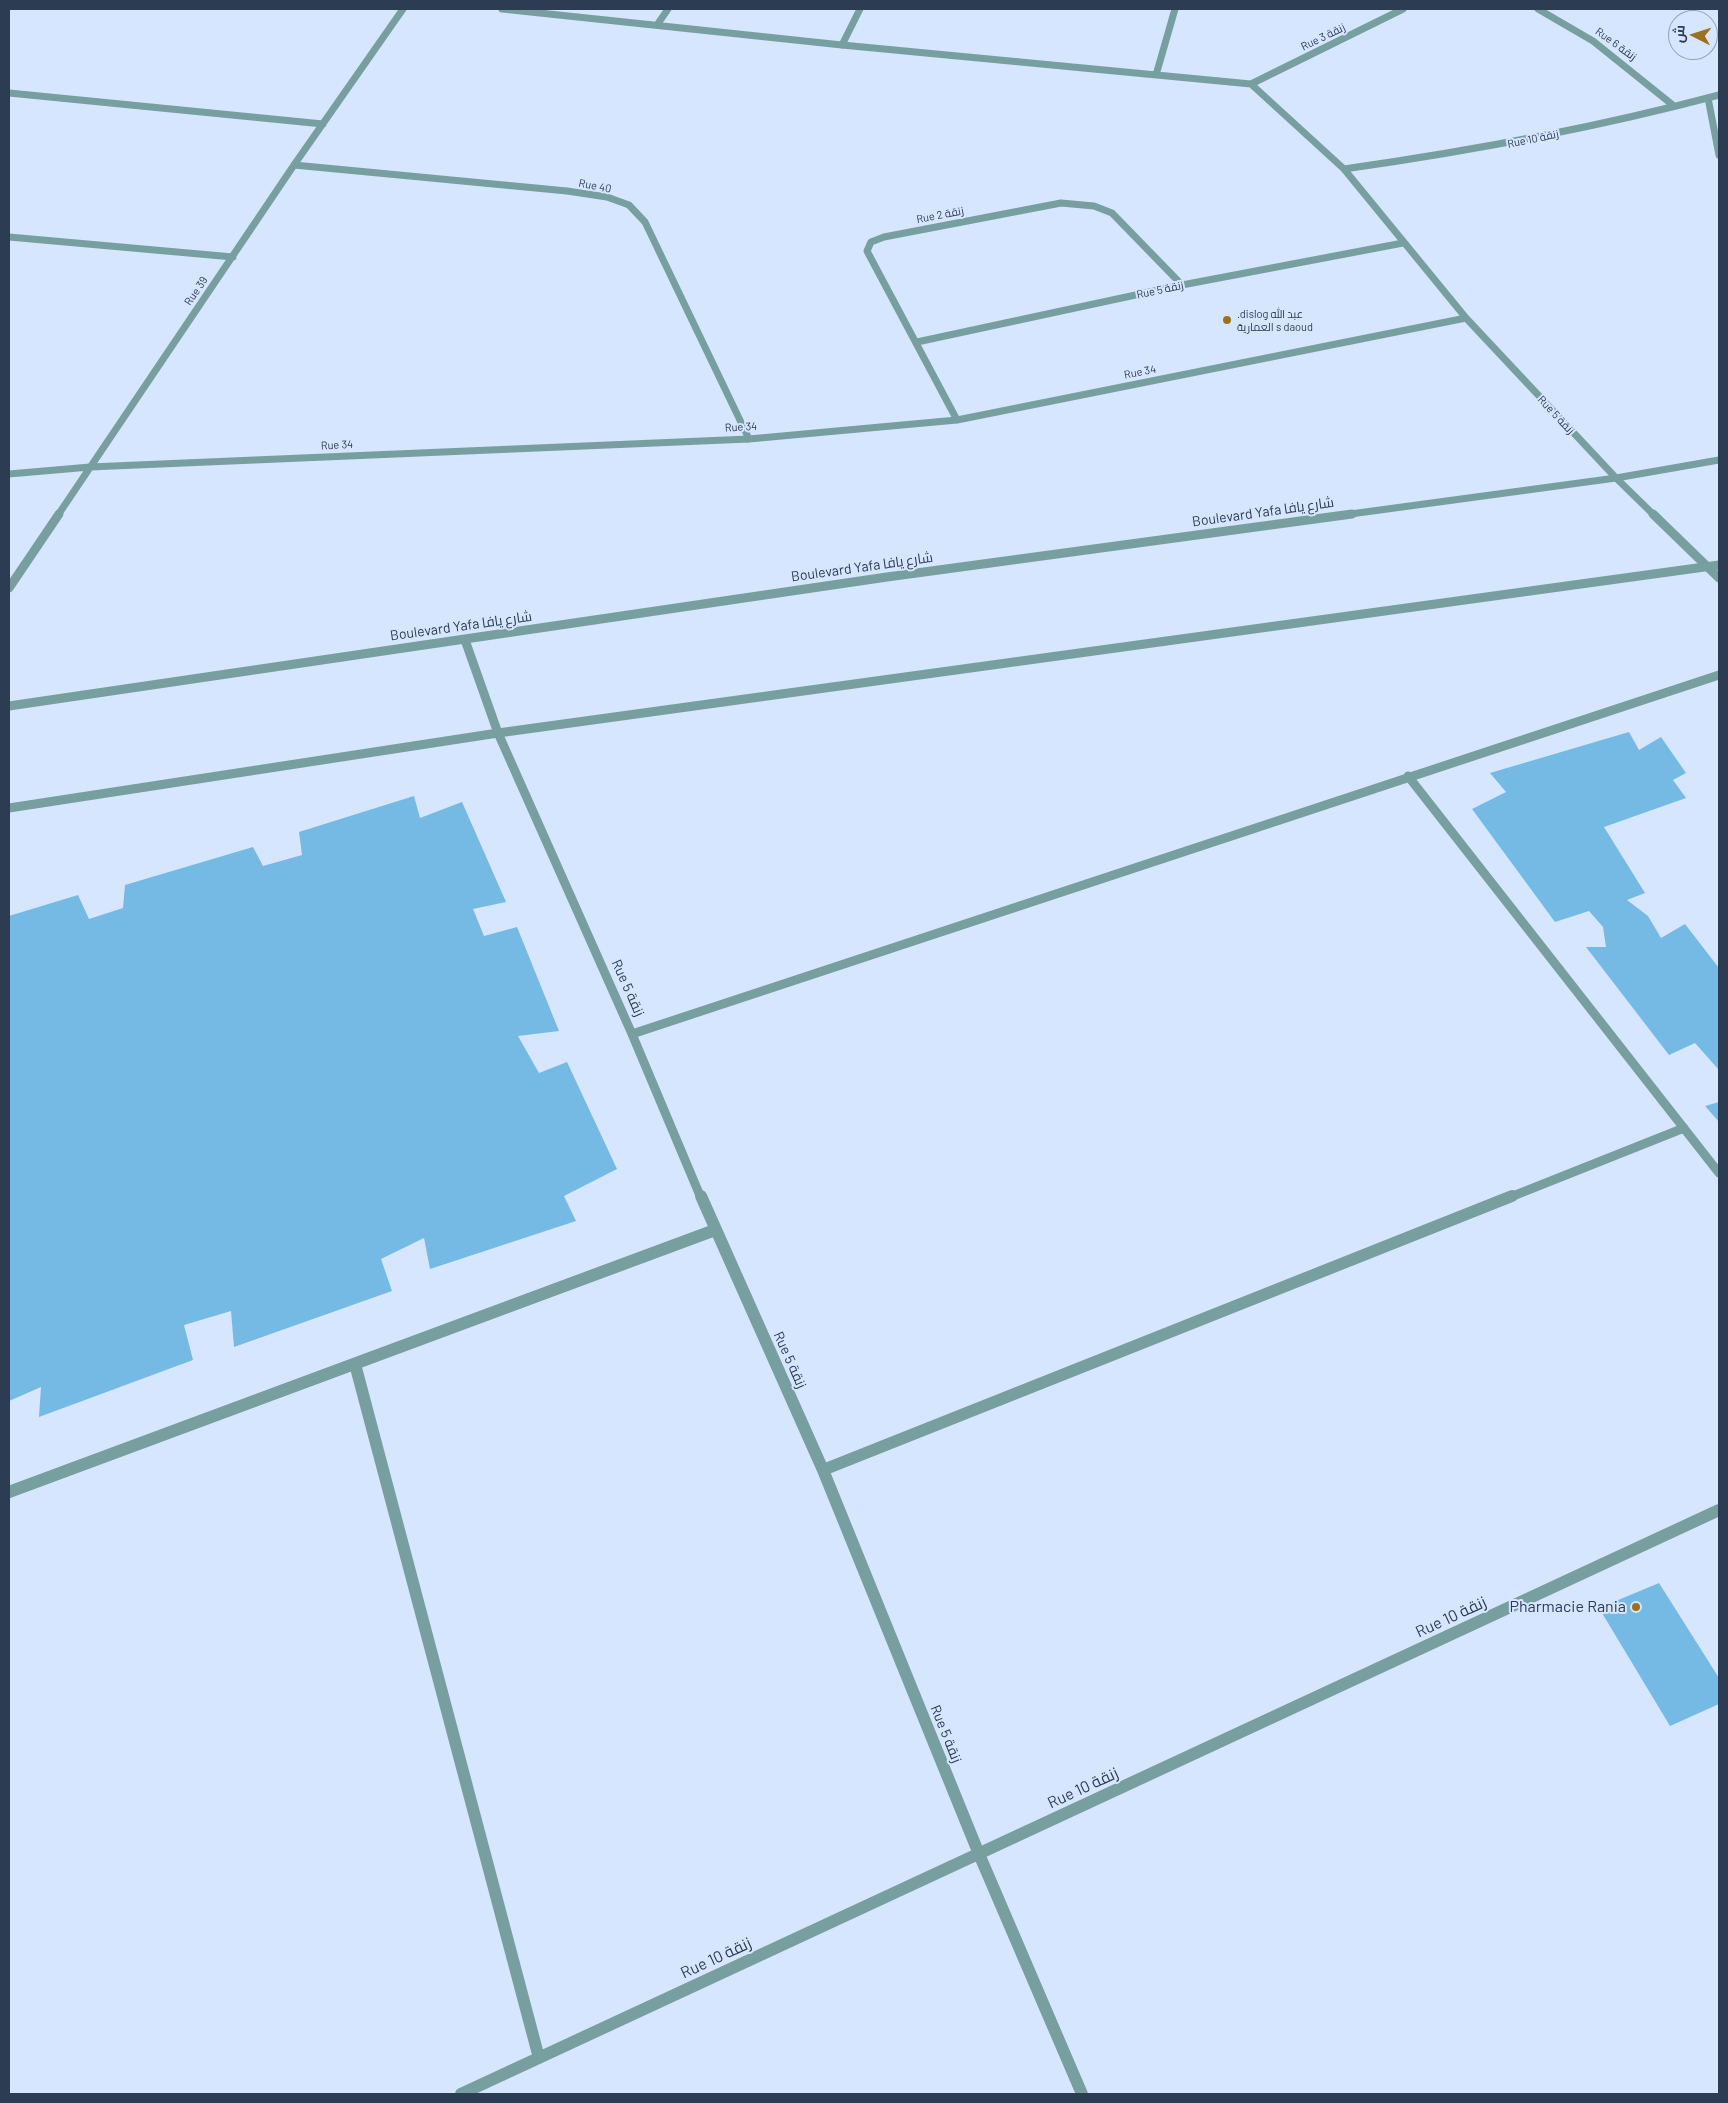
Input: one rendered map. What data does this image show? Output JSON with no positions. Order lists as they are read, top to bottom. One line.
{"streets":{"street":["Rue 3 زنقة","Rue 6 زنقة","Rue 10 زنقة","Rue 40","Rue 2 زنقة","Rue 5 زنقة","Rue 39","Rue 34","Boulevard Yafa شارع يافا"]},"crossings":[["Rue 3 زنقة","Rue 5 زنقة"],["Rue 6 زنقة","Rue 10 زنقة"],["Rue 10 زنقة","Rue 5 زنقة"],["Rue 40","Rue 39"],["Rue 40","Rue 34"],["Rue 2 زنقة","Rue 5 زنقة"],["Rue 2 زنقة","Rue 34"],["Rue 5 زنقة","Rue 34"],["Rue 5 زنقة","Boulevard Yafa شارع يافا"],["Rue 39","Rue 34"]],"places":[".dislog عبد الله العمارية s daoud","Pharmacie Rania"],"north":"left"}
